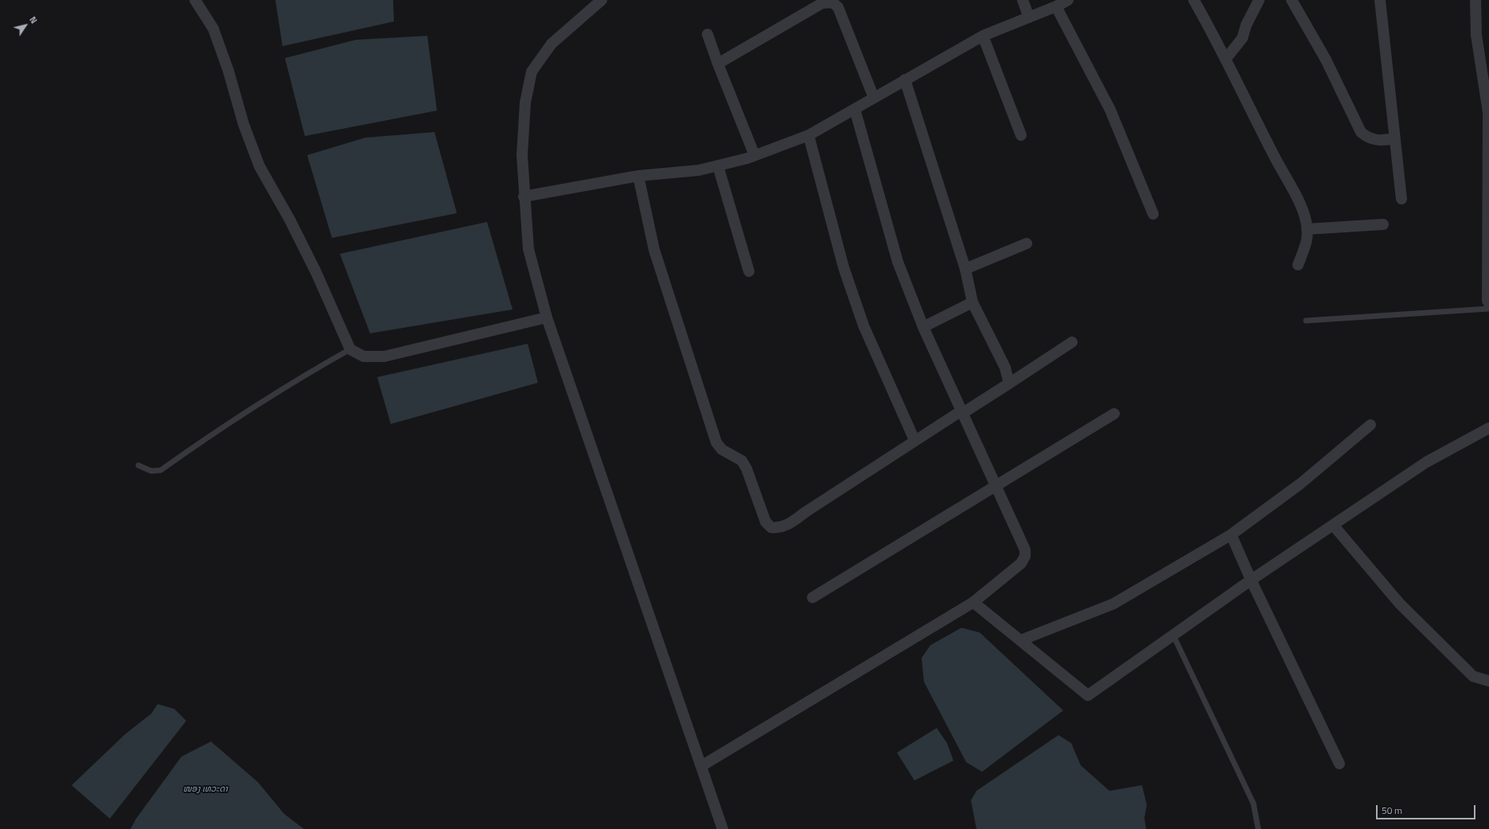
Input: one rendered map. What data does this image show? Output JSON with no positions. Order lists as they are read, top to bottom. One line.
{"water":["ໜອງ ເທວະດາ"],"scale_bar":"50 m","north":"top right"}
